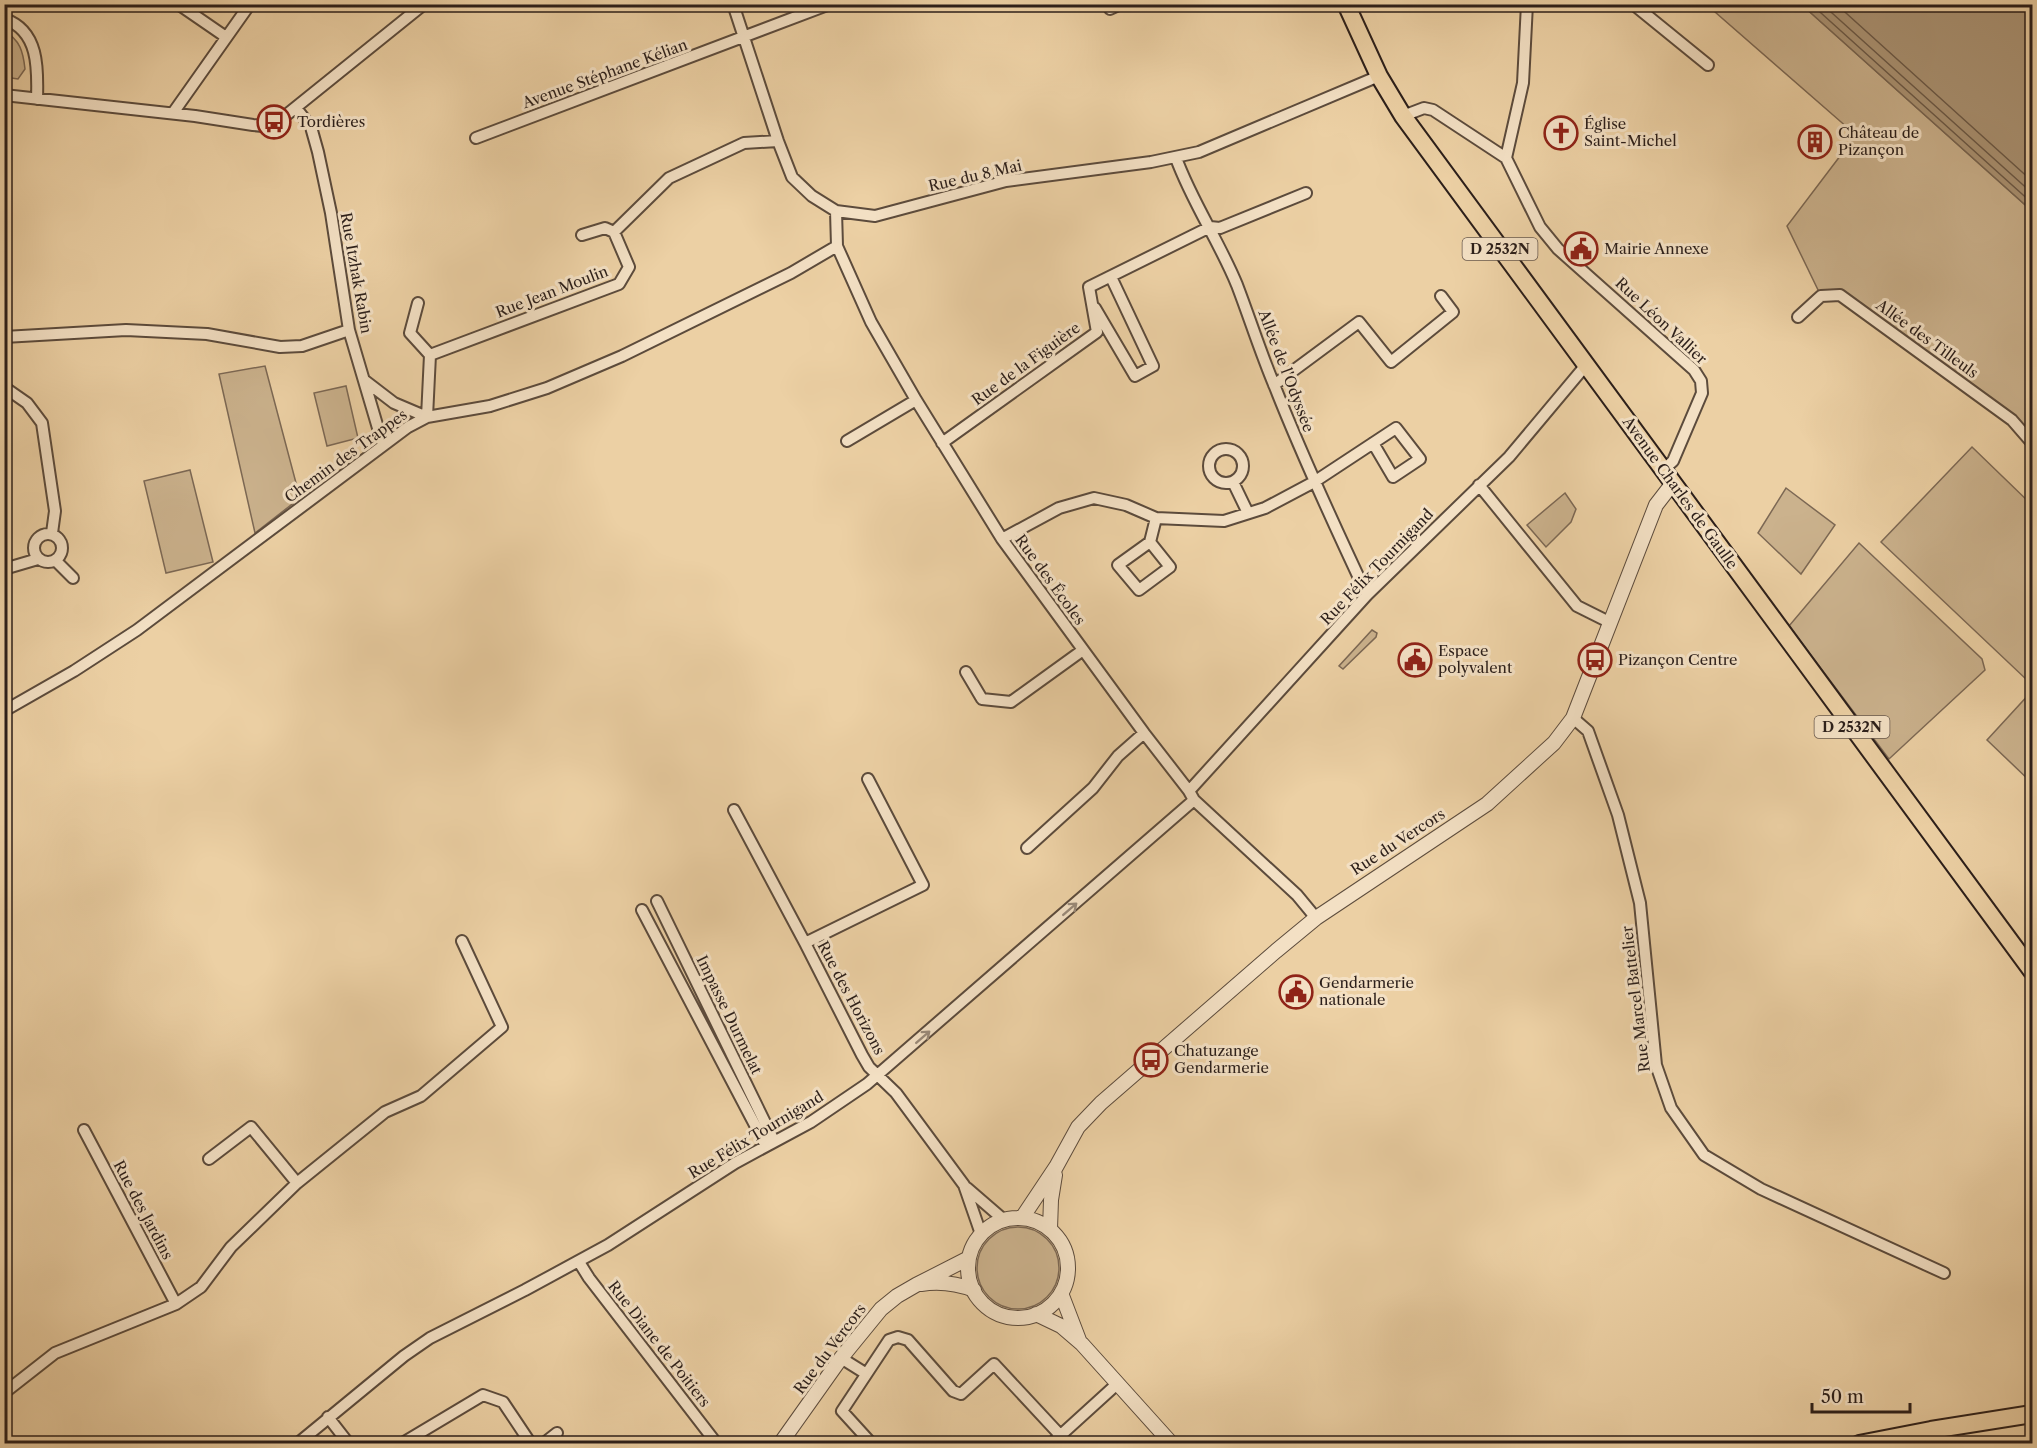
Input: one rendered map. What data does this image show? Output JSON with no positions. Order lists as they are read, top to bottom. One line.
{"streets":{"main road":["D 2532N","Avenue Charles de Gaulle"],"street":["Avenue Stéphane Kélian","Rue du 8 Mai","Rue Itzhak Rabin","Rue Jean Moulin","Rue Léon Vallier","Allée des Tilleuls","Rue de la Figuière","Allée de l'Odyssée","Chemin des Trappes","Rue Félix Tournigand","Rue des Écoles","Rue du Vercors","Rue des Horizons","Rue Marcel Battelier","Impasse Durmelat","Rue des Jardins","Rue Diane de Poitiers"]},"crossings":[["Avenue Stéphane Kélian","Rue du 8 Mai"],["Rue du 8 Mai","Allée de l'Odyssée"],["Rue du 8 Mai","Avenue Charles de Gaulle"],["Rue du 8 Mai","Rue des Écoles"],["Rue Itzhak Rabin","Chemin des Trappes"],["Rue Léon Vallier","Avenue Charles de Gaulle"],["Rue Léon Vallier","Rue du Vercors"],["Rue de la Figuière","Rue des Écoles"],["Allée de l'Odyssée","Rue Félix Tournigand"],["Chemin des Trappes","Rue des Écoles"],["Avenue Charles de Gaulle","Rue Félix Tournigand"],["Avenue Charles de Gaulle","Rue du Vercors"],["Rue Félix Tournigand","Rue des Écoles"],["Rue Félix Tournigand","Rue des Horizons"],["Rue Félix Tournigand","Impasse Durmelat"],["Rue Félix Tournigand","Rue Diane de Poitiers"],["Rue des Écoles","Rue du Vercors"],["Rue du Vercors","Rue des Horizons"],["Rue du Vercors","Rue Marcel Battelier"]],"places":{"bus stop":["Tordières","Pizançon Centre","Chatuzange Gendarmerie"],"church":["Église Saint-Michel"],"building":["Château de Pizançon"],"public building":["Mairie Annexe","Espace polyvalent","Gendarmerie nationale"]},"scale_bar":"50 m"}
